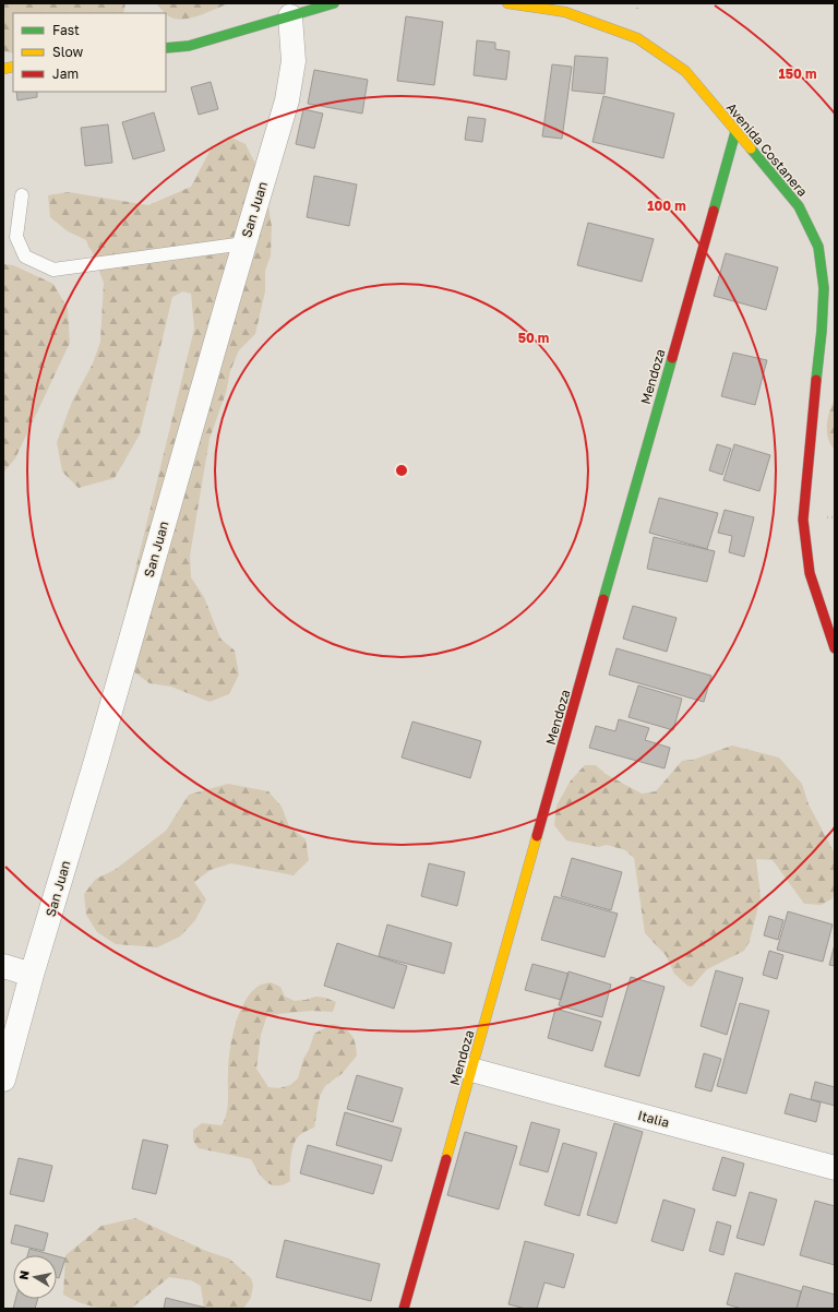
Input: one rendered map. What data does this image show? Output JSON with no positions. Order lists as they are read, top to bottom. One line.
{"streets":{"street":["Avenida Costanera","San Juan","Mendoza","Italia"]},"crossings":[["Avenida Costanera","Mendoza"],["Mendoza","Italia"]],"legend":["Fast","Slow","Jam"],"north":"left","rings":["150 m","100 m","50 m"]}
